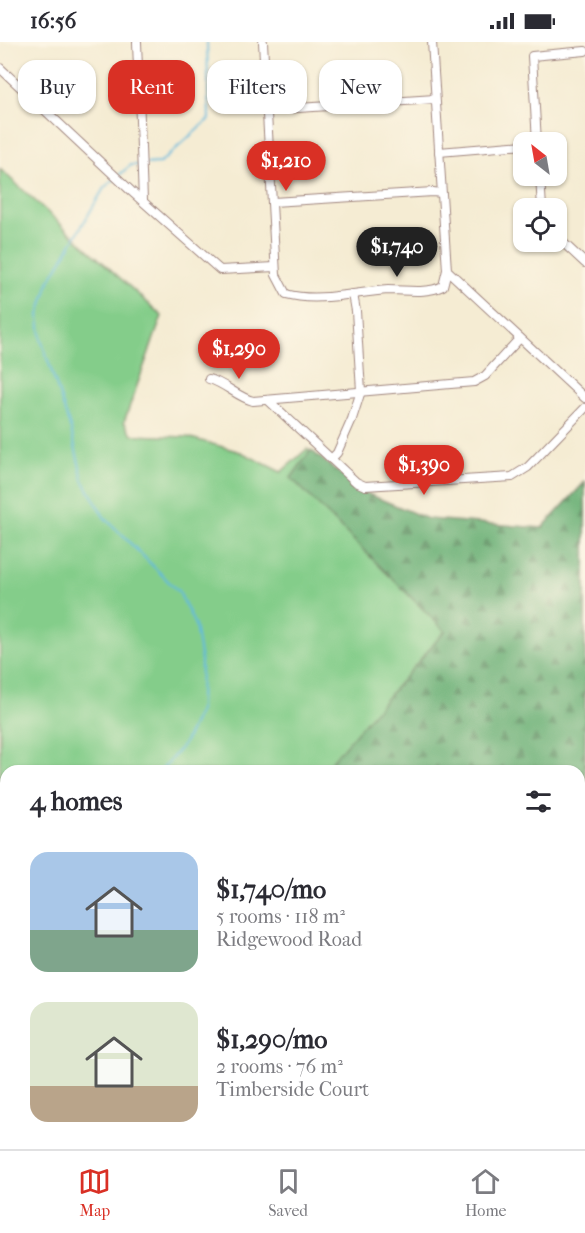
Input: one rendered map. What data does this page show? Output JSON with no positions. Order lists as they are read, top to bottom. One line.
{"north":"top left","page":{"status":"16:56","chip":["Buy","Rent","Filters","New"],"price":["$1,210","$1,740","$1,290","$1,390"],"heading":"4 homes","list":[{"name":"$1,740/mo","note":"5 rooms · 118 m² · Ridgewood Road"},{"name":"$1,290/mo","note":"2 rooms · 76 m² · Timberside Court"}],"tabs":["Map","Saved","Home"]}}
